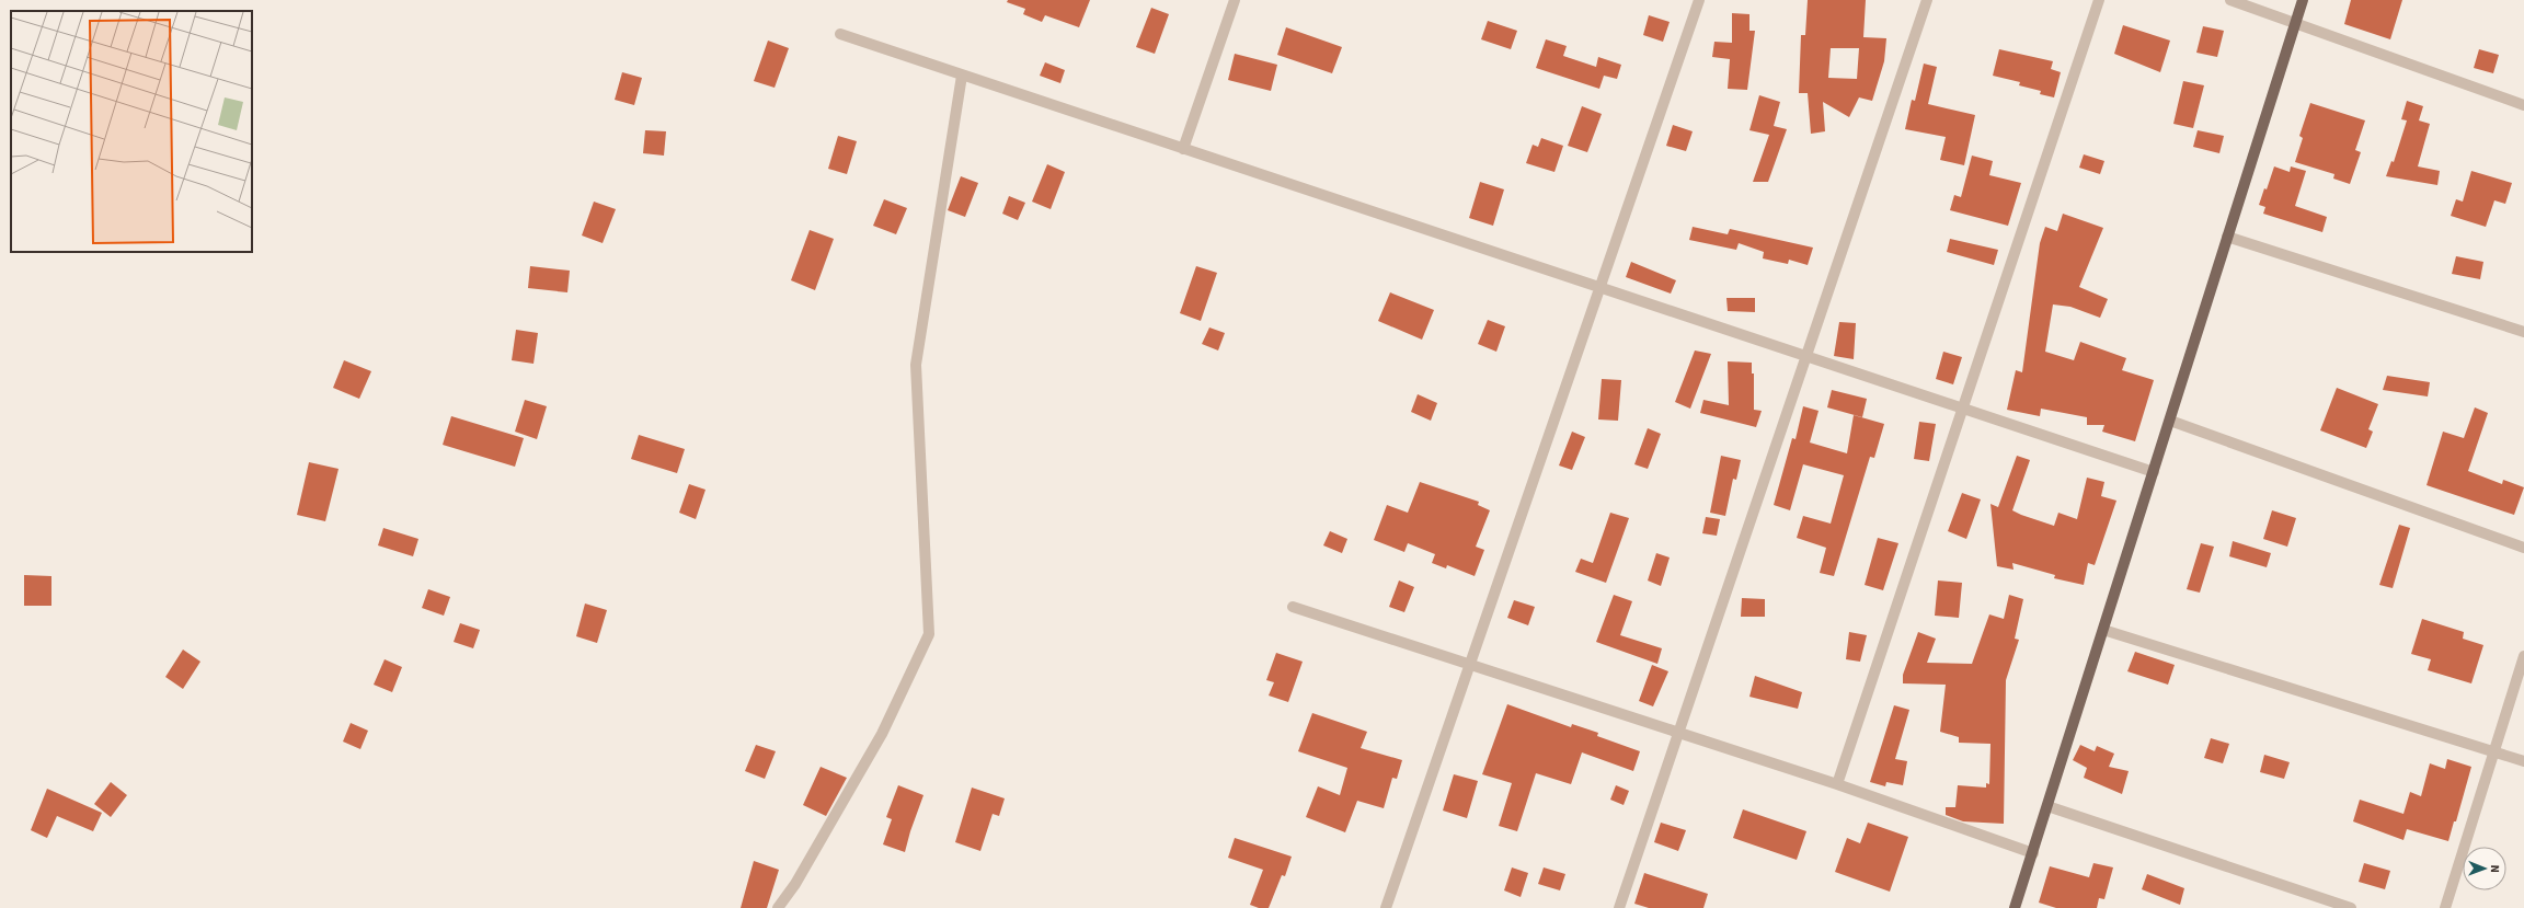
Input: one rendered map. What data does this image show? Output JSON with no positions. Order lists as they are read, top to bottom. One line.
{"north":"right"}
